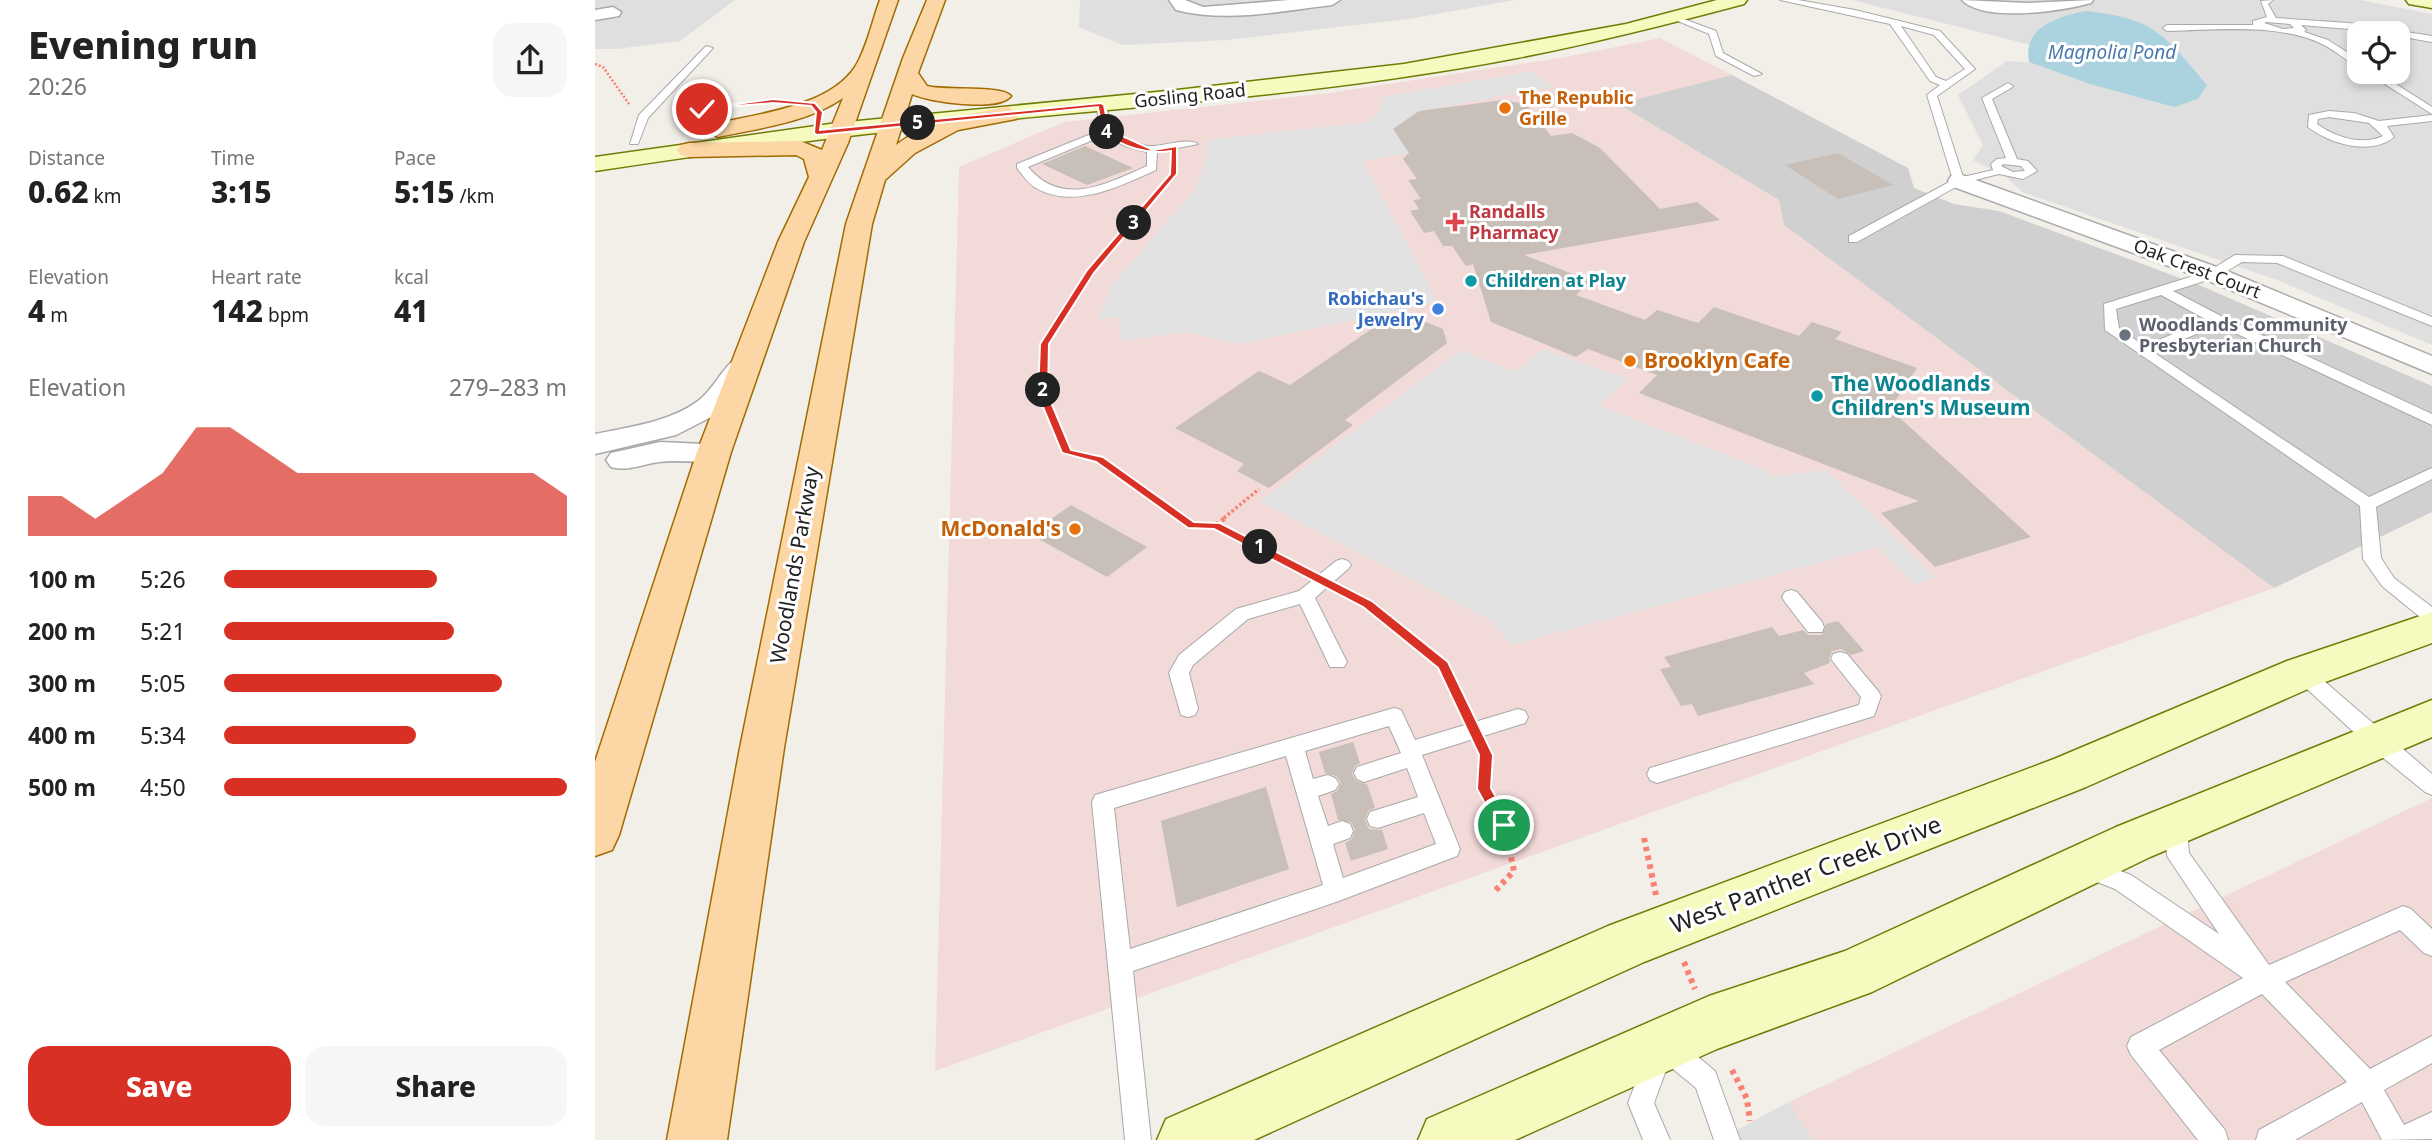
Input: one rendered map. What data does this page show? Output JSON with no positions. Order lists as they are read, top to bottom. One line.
{"streets":{"main road":["Gosling Road","Woodlands Parkway","West Panther Creek Drive"],"street":["Oak Crest Court"]},"crossings":[["Gosling Road","Woodlands Parkway"]],"water":["Magnolia Pond"],"places":{"other":["The Republic Grille","Children at Play","Robichau's Jewelry","Woodlands Community Presbyterian Church","Brooklyn Cafe","The Woodlands Children's Museum","McDonald's"],"health":["Randalls Pharmacy"]},"page":{"heading":["Evening run","20:26"],"pins":["5","4","3","2","1"],"stats":[["Distance","0.62 km"],["Time","3:15"],["Pace","5:15 /km"],["Elevation","4 m"],["Heart rate","142 bpm"],["kcal","41"]],"chart":["Elevation","279–283 m"],"list":[{"name":"100 m","note":"5:26"},{"name":"200 m","note":"5:21"},{"name":"300 m","note":"5:05"},{"name":"400 m","note":"5:34"},{"name":"500 m","note":"4:50"}],"buttons":["Save","Share"]}}
